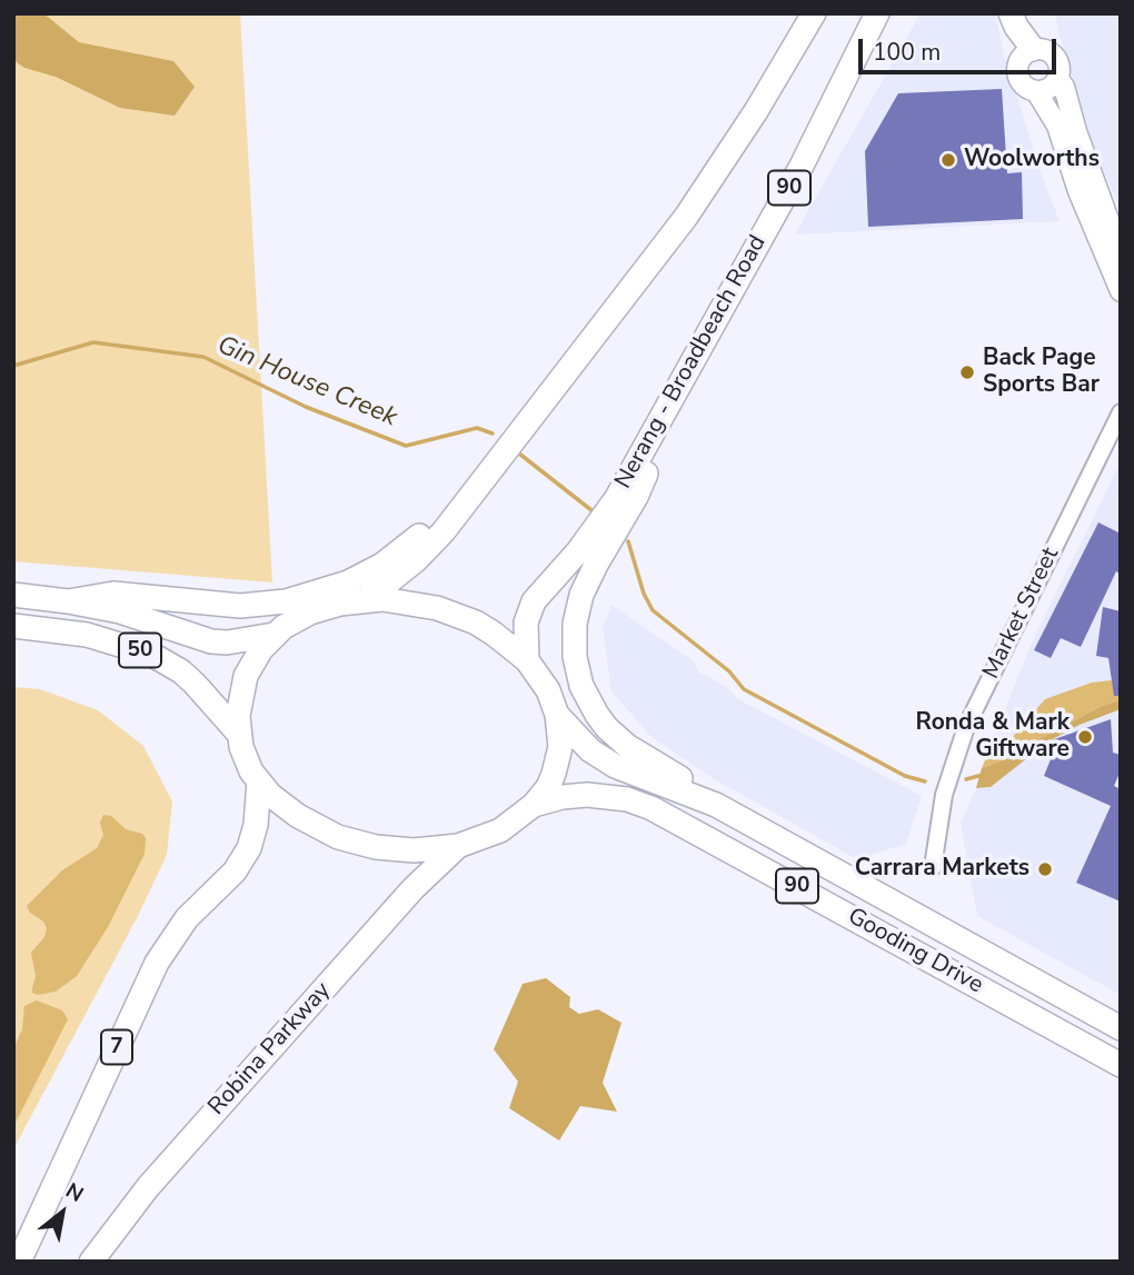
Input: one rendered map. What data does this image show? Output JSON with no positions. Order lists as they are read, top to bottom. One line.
{"streets":{"main road":["90","Nerang - Broadbeach Road","50","Gooding Drive","7","Robina Parkway"],"street":["Market Street"]},"crossings":[["90","Nerang - Broadbeach Road"],["90","50"],["90","Gooding Drive"],["90","7"],["90","Robina Parkway"]],"water":["Gin House Creek"],"places":["Woolworths","Back Page Sports Bar","Ronda & Mark Giftware","Carrara Markets"],"scale_bar":"100 m","north":"top right"}
